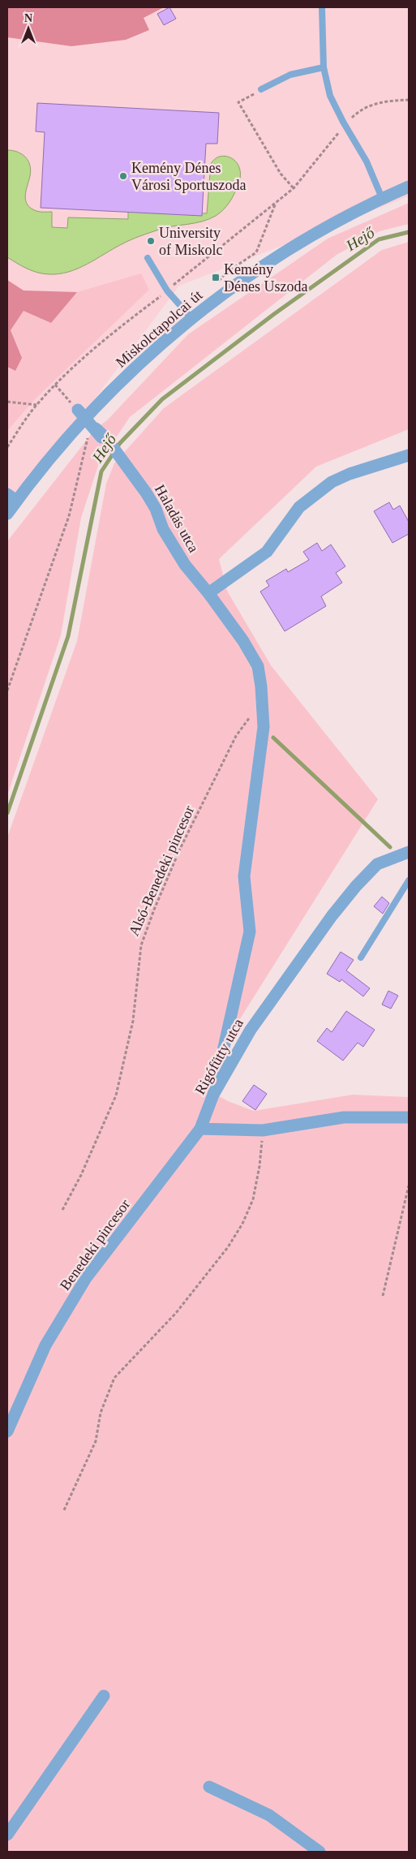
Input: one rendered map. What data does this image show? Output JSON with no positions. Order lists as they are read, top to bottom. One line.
{"streets":{"street":["Miskolctapolcai út","Haladás utca","Rigófütty utca","Benedeki pincesor"],"path":["Alsó-Benedeki pincesor"]},"crossings":[["Miskolctapolcai út","Haladás utca"],["Haladás utca","Rigófütty utca"],["Rigófütty utca","Benedeki pincesor"]],"water":["Hejő"],"places":{"other":["Kemény Dénes Városi Sportuszoda","University of Miskolc"],"transit":["Kemény Dénes Uszoda"]},"north":"top"}
